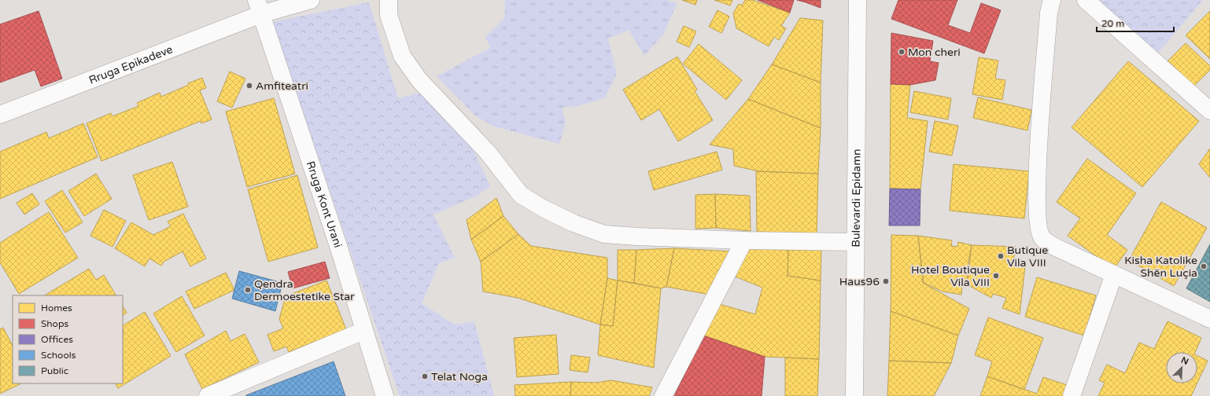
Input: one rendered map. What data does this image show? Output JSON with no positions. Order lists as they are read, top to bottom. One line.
{"streets":{"street":["Rruga Epikadeve","Bulevardi Epidamn","Rruga Kont Urani"]},"crossings":[["Rruga Epikadeve","Rruga Kont Urani"]],"places":["Mon cheri","Amfiteatri","Butique Vila VIII","Kisha Katolike Shën Luçia","Hotel Boutique Vila VIII","Haus96","Qendra Dermoestetike Star","Telat Noga"],"legend":["Homes","Shops","Offices","Schools","Public"],"scale_bar":"20 m","north":"top right"}
